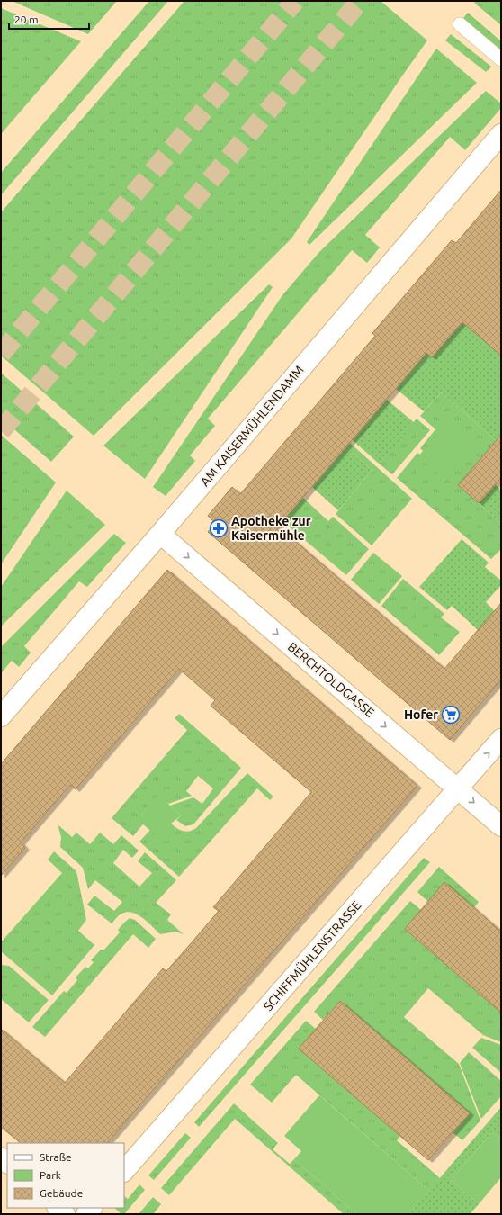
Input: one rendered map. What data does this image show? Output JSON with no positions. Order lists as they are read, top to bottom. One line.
{"streets":{"street":["AM KAISERMÜHLENDAMM","BERCHTOLDGASSE","SCHIFFMÜHLENSTRASSE"]},"crossings":[["AM KAISERMÜHLENDAMM","BERCHTOLDGASSE"],["BERCHTOLDGASSE","SCHIFFMÜHLENSTRASSE"]],"one_way":["BERCHTOLDGASSE"],"places":{"pharmacy":["Apotheke zur Kaisermühle"],"supermarket":["Hofer"]},"legend":["Straße","Park","Gebäude"],"scale_bar":"20 m"}
